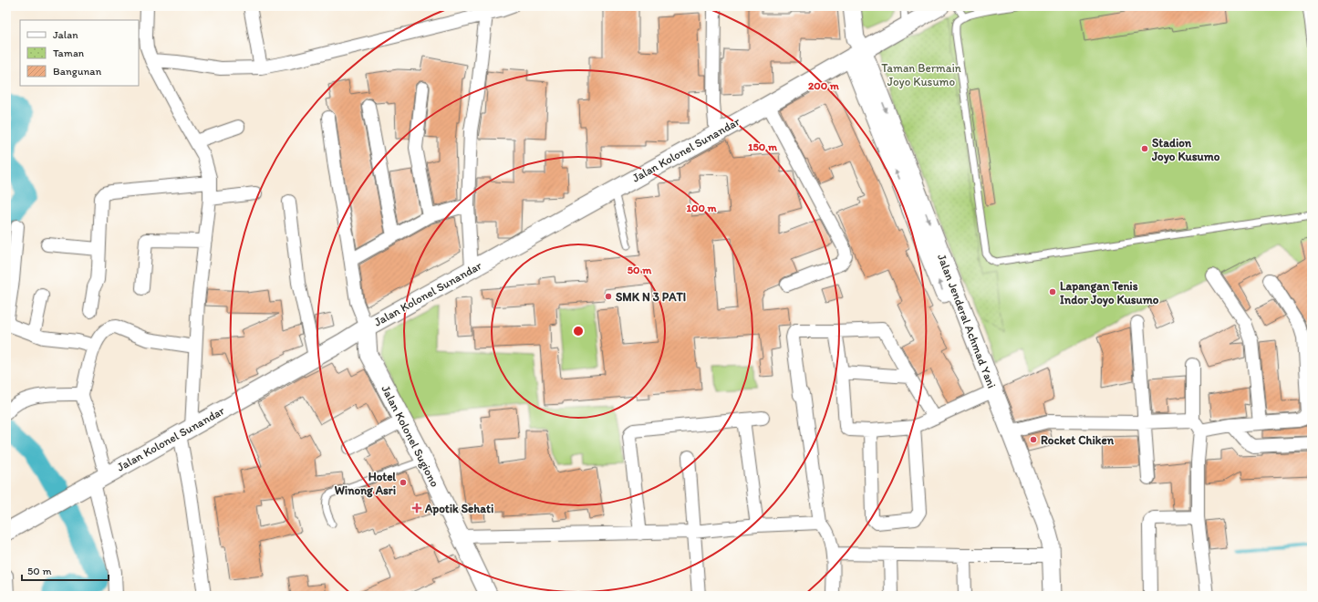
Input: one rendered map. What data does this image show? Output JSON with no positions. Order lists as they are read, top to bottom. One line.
{"streets":{"main road":["Jalan Kolonel Sunandar","Jalan Jenderal Achmad Yani","Jalan Kolonel Sugiono"]},"crossings":[["Jalan Kolonel Sunandar","Jalan Jenderal Achmad Yani"],["Jalan Kolonel Sunandar","Jalan Kolonel Sugiono"]],"parks":["Taman Bermain Joyo Kusumo"],"places":{"other":["Stadion Joyo Kusumo","Lapangan Tenis Indor Joyo Kusumo","SMK N 3 PATI","Rocket Chiken","Hotel Winong Asri"],"health":["Apotik Sehati"]},"legend":["Jalan","Taman","Bangunan"],"scale_bar":"50 m","rings":["200 m","150 m","100 m","50 m"]}
